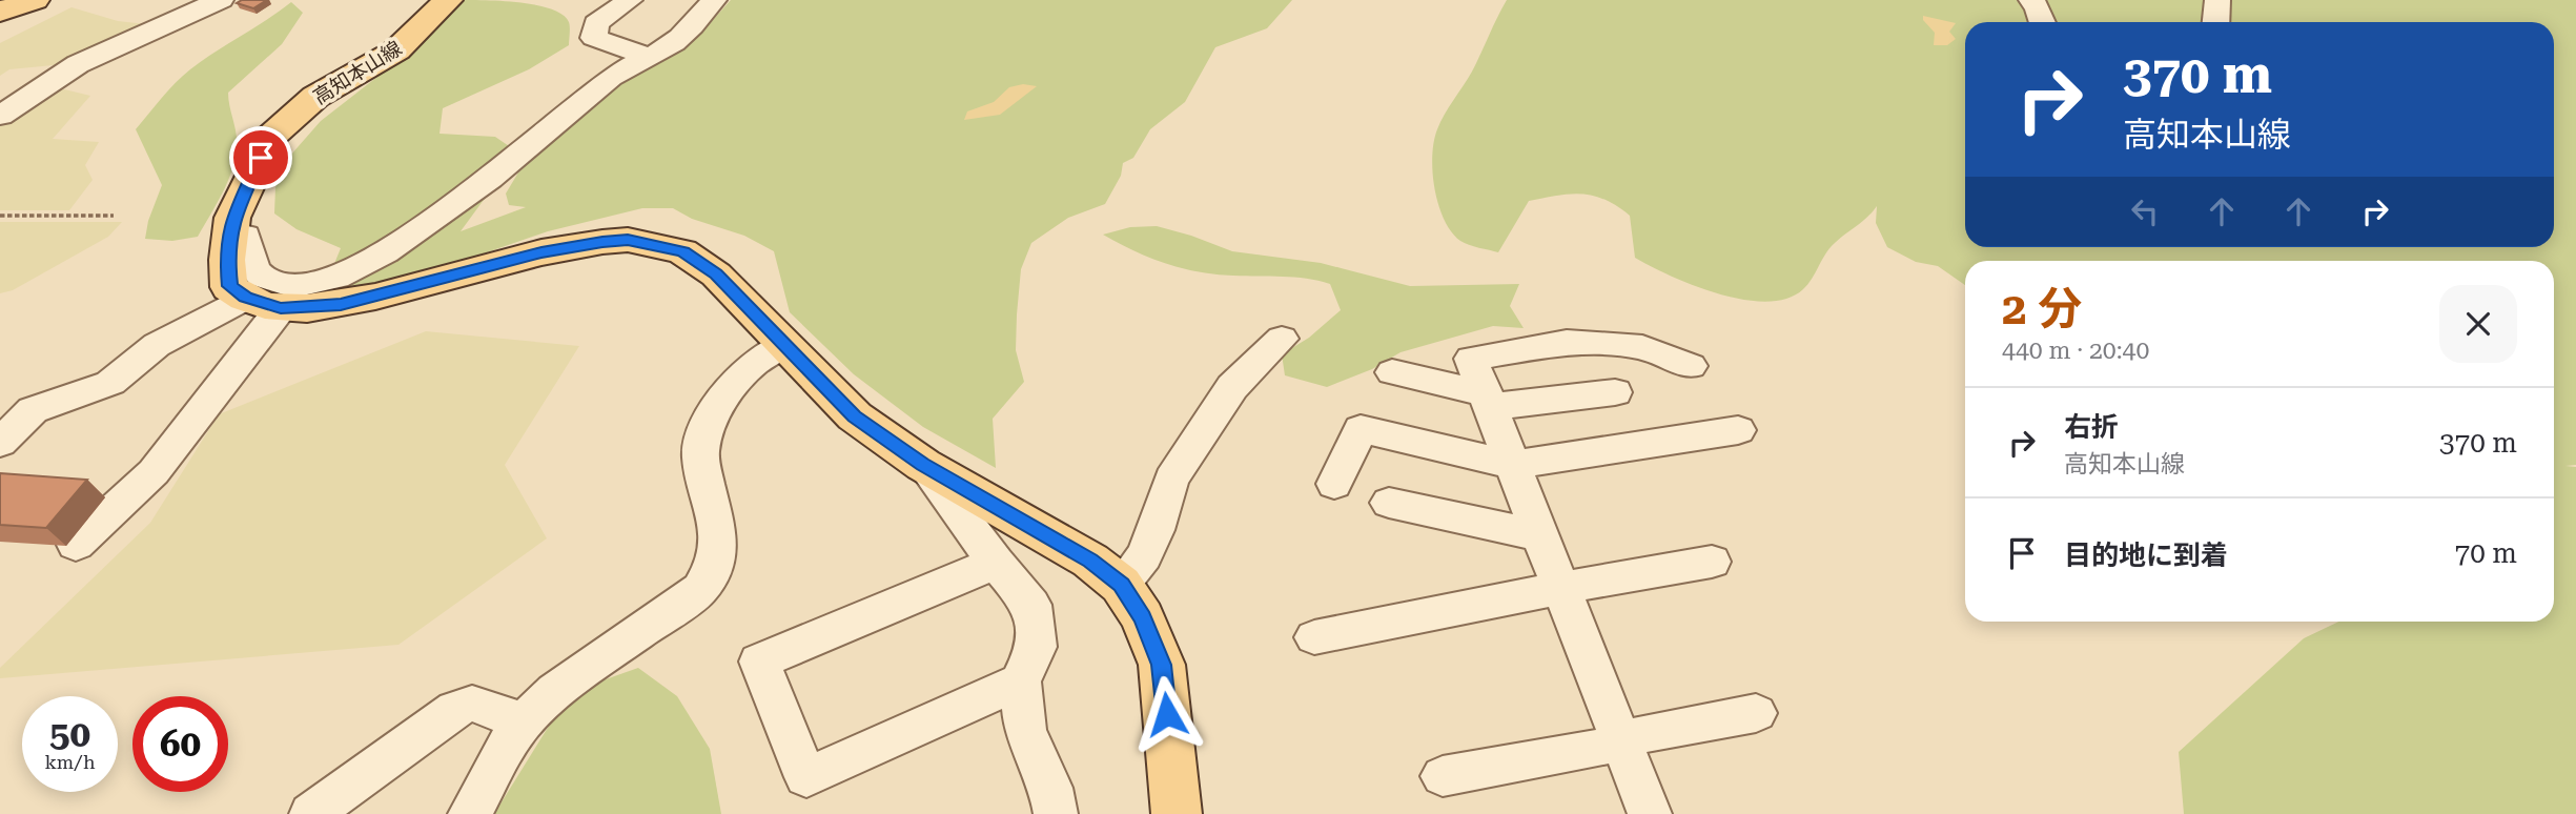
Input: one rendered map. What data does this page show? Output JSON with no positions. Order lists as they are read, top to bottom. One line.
{"streets":{"main road":["高知本山線"]},"page":{"turn":["370 m","高知本山線"],"heading":["2 分","440 m · 20:40"],"list":[{"name":"右折","note":"高知本山線","value":"370 m"},{"name":"目的地に到着","value":"70 m"}],"speed":"50 km/h","limit":"60"}}
